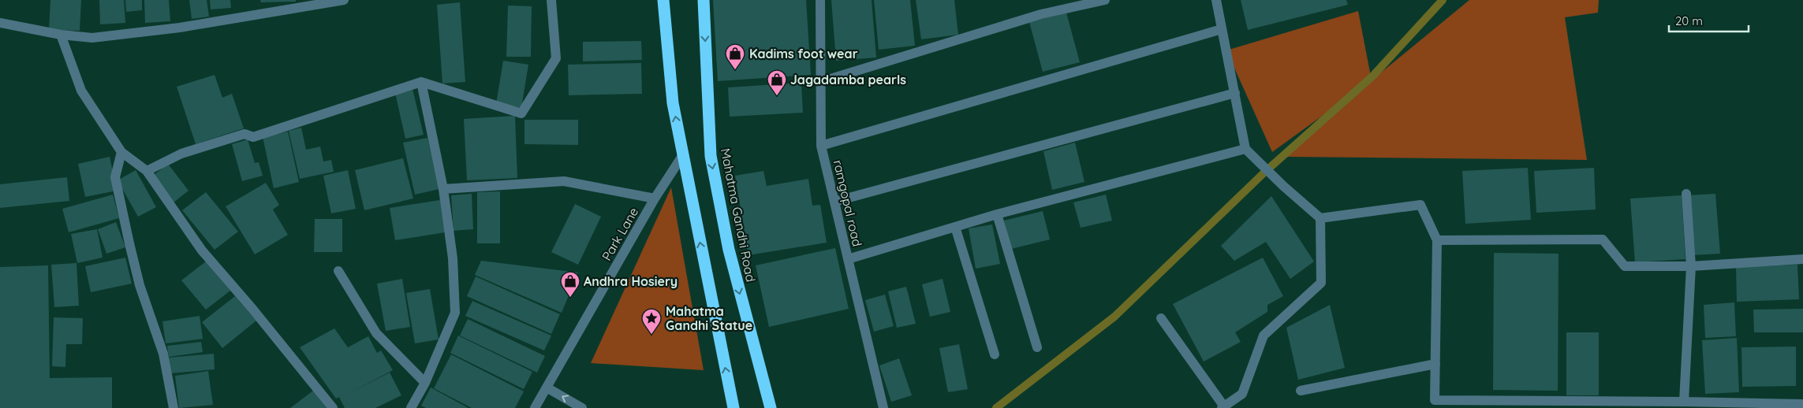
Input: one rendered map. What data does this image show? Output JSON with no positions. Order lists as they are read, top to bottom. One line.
{"streets":{"highway":["Mahatma Gandhi Road"],"street":["ramgopal road","Park Lane"]},"places":{"shop":["Kadims foot wear","Jagadamba pearls","Andhra Hosiery"],"place":["Mahatma Gandhi Statue"]},"scale_bar":"20 m"}
